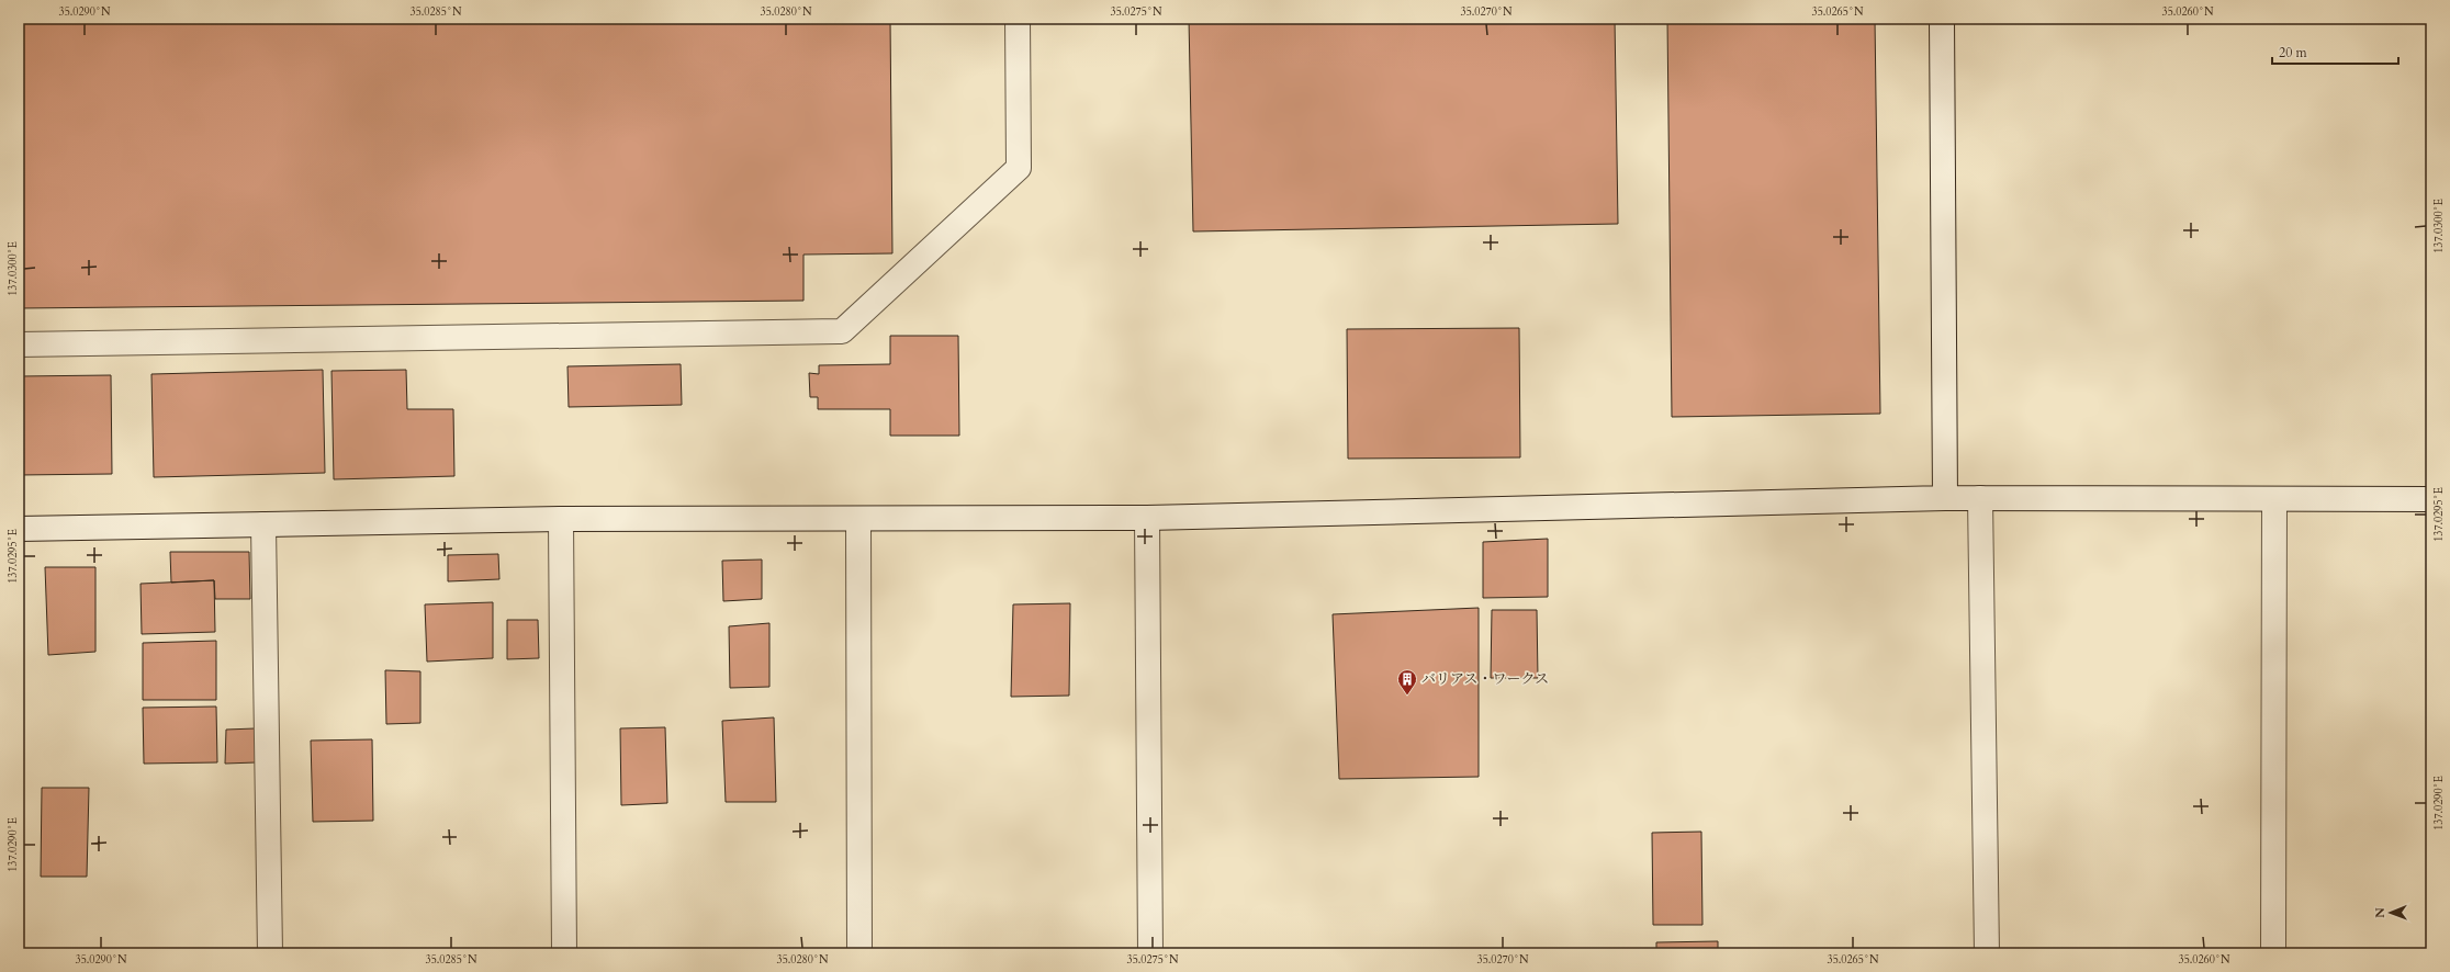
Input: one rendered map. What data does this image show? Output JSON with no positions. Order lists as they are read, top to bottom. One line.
{"places":{"building":["バリアス・ワークス"]},"scale_bar":"20 m","north":"left","coordinates":["35.0290°N","35.0285°N","35.0280°N","35.0275°N","35.0270°N","35.0265°N","35.0260°N","137.0300°E","137.0295°E","137.0290°E"]}
